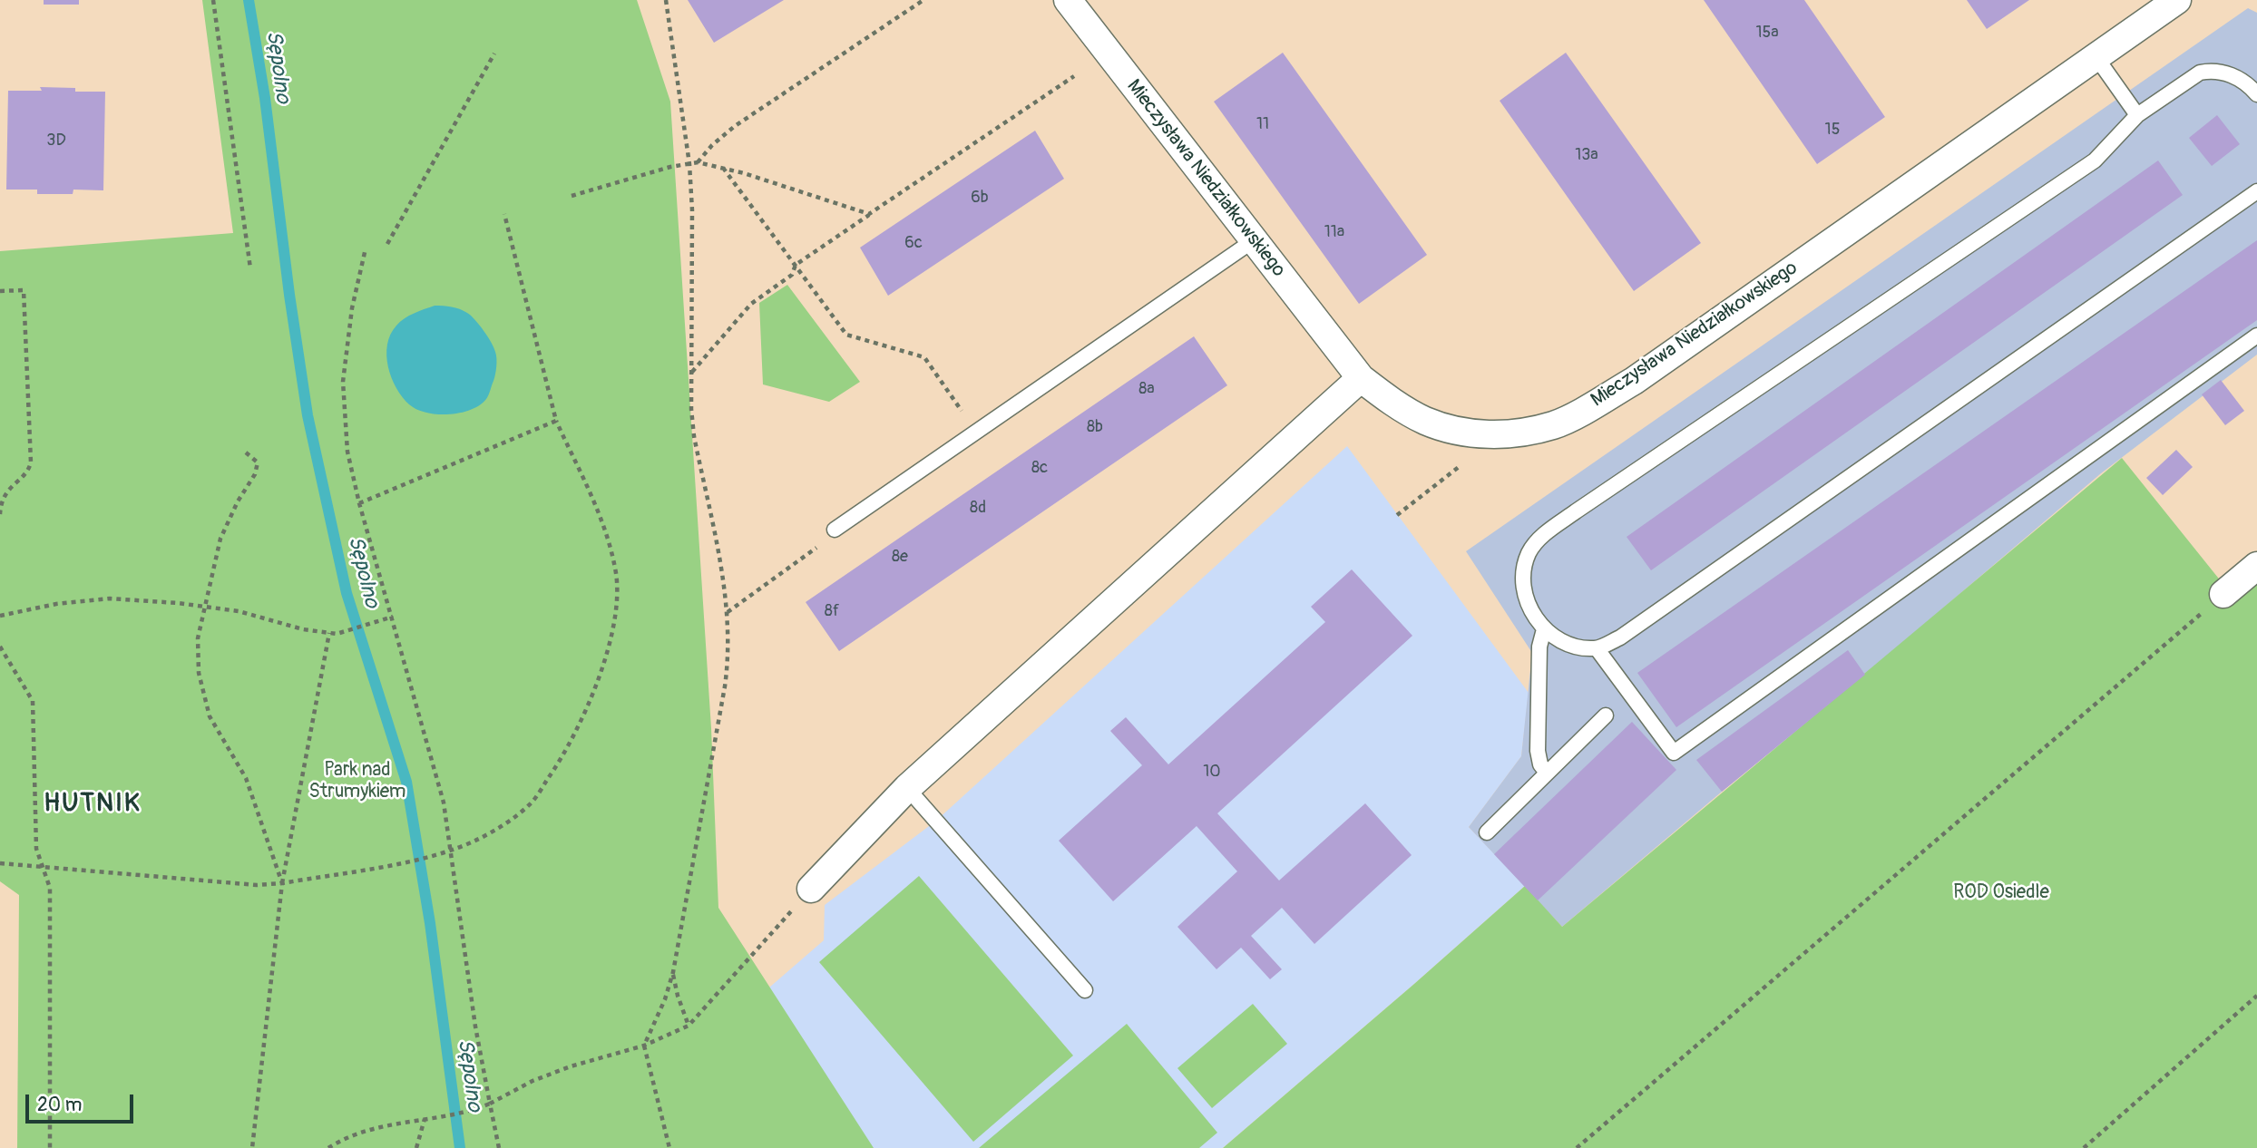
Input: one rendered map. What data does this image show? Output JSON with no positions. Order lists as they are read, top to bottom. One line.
{"streets":{"street":["Mieczysława Niedziałkowskiego"]},"districts":["HUTNIK"],"water":["Sępolno"],"parks":["Park nad Strumykiem","ROD Osiedle"],"house_numbers":["15a","11","15","3D","13a","6b","11a","6c","8a","8b","8c","8d","8e","8f","10"],"scale_bar":"20 m"}
